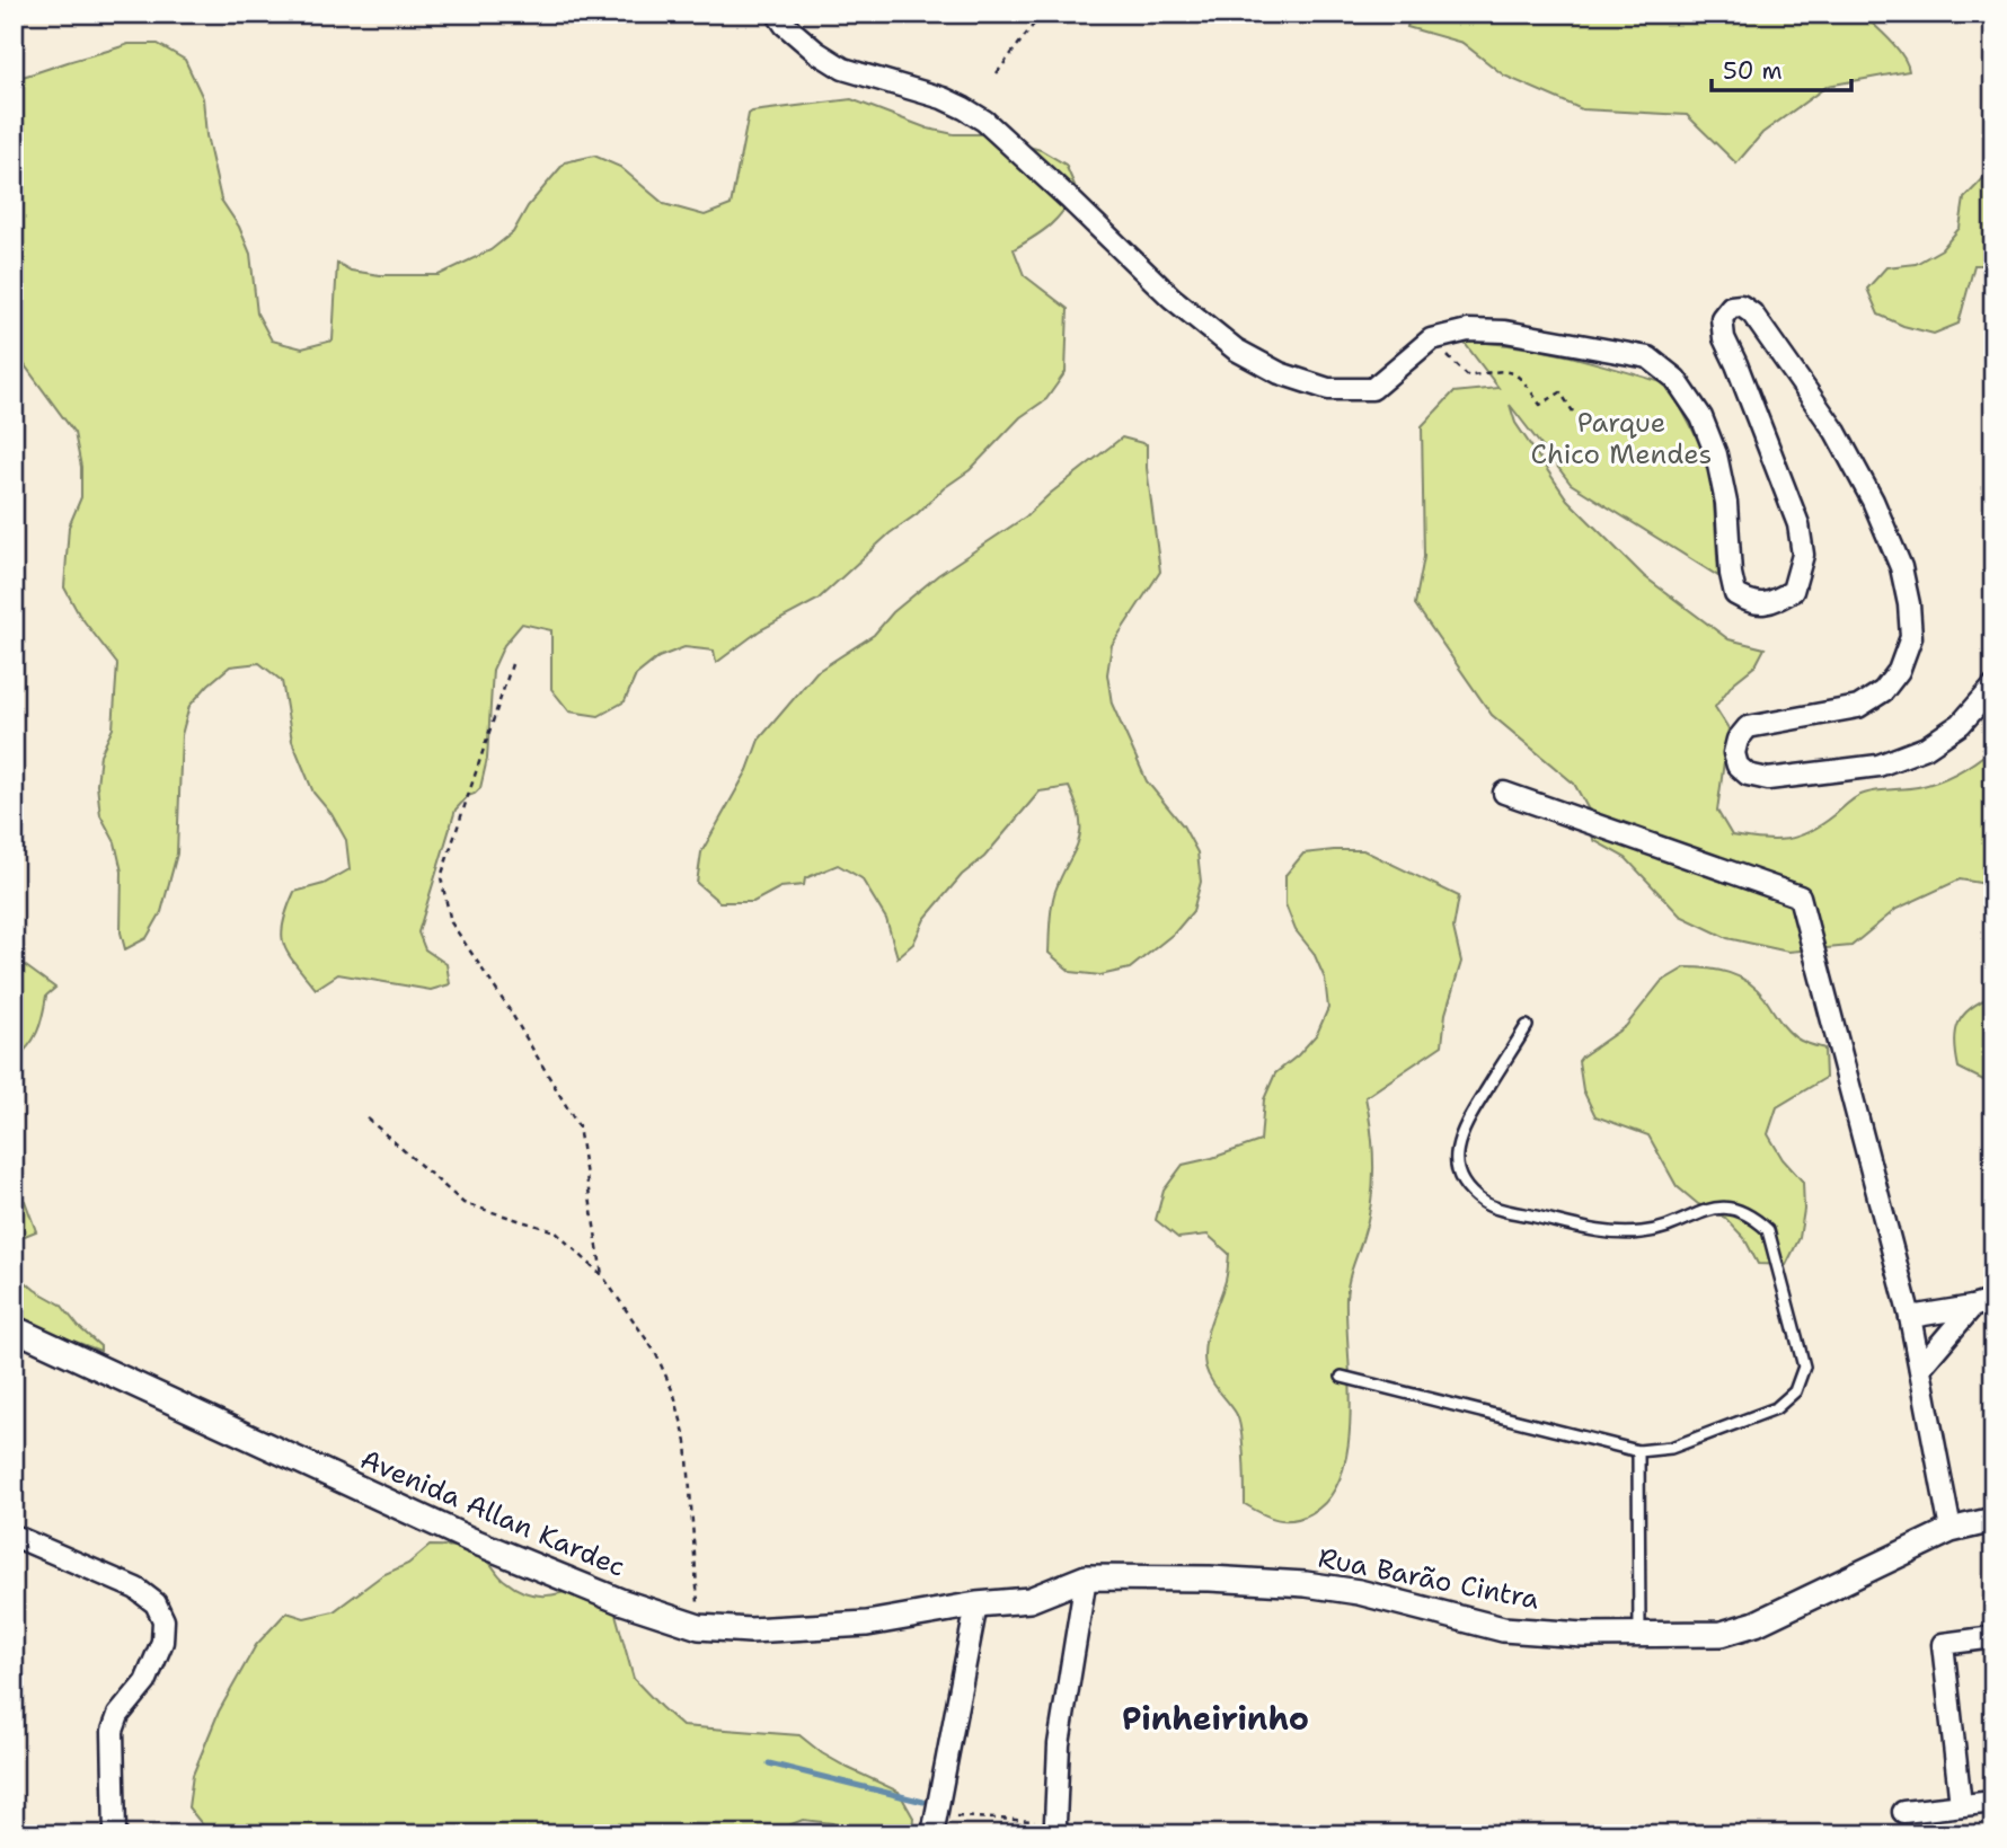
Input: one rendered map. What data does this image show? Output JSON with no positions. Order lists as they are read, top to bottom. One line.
{"streets":{"street":["Avenida Allan Kardec","Rua Barão Cintra"]},"crossings":[["Avenida Allan Kardec","Rua Barão Cintra"]],"districts":["Pinheirinho"],"parks":["Parque Chico Mendes"],"scale_bar":"50 m"}
